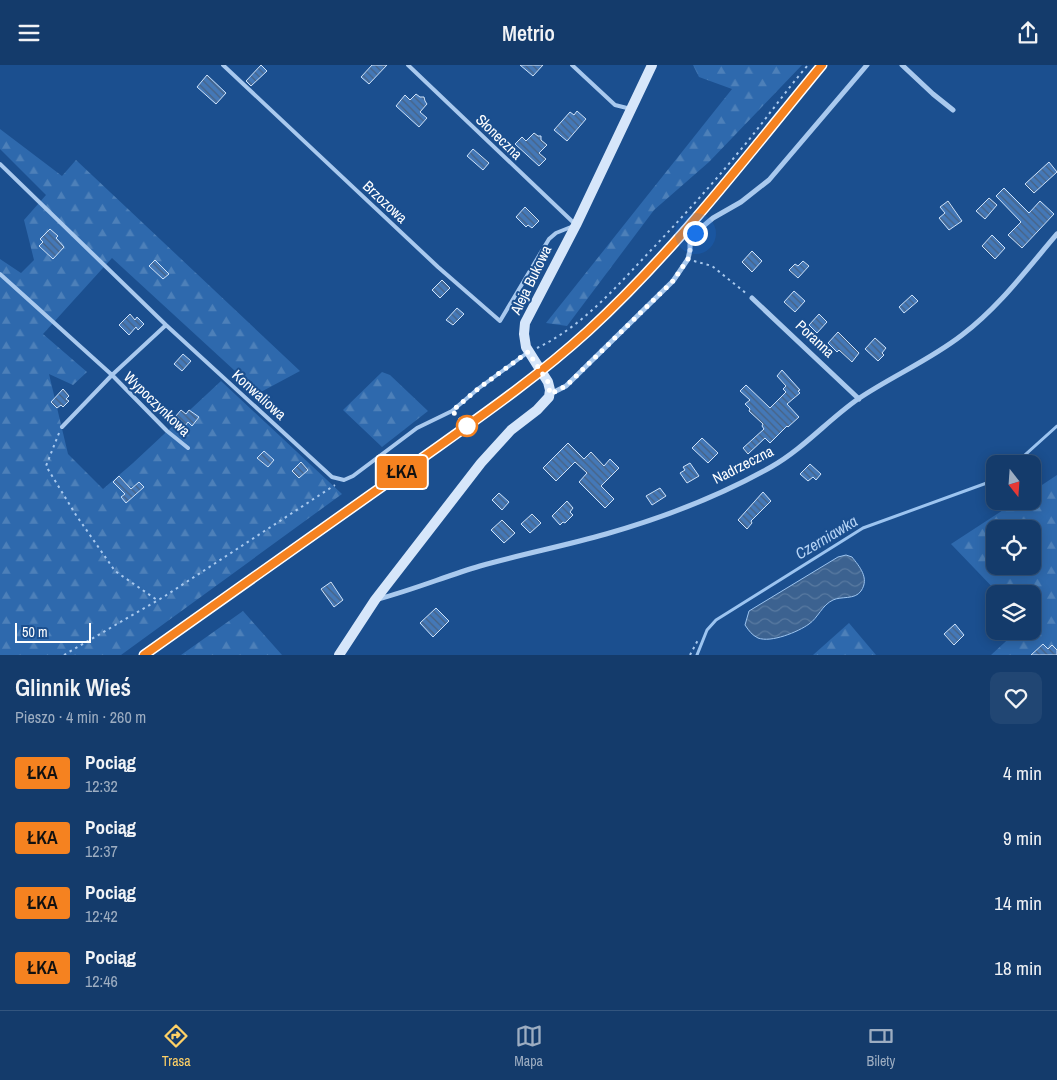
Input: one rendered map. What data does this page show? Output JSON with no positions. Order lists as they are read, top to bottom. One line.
{"streets":{"street":["Aleja Bukowa","Poranna","Nadrzeczna"],"lane":["Słoneczna","Brzozowa","Konwaliowa","Wypoczynkowa"]},"crossings":[["Słoneczna","Brzozowa"],["Słoneczna","Aleja Bukowa"],["Brzozowa","Aleja Bukowa"],["Poranna","Nadrzeczna"]],"water":["Czerniawka"],"scale_bar":"50 m","north":"bottom","page":{"header":"Metrio","on_map":"ŁKA","scale":"50 m","heading":["Glinnik Wieś","Pieszo · 4 min · 260 m"],"list":[{"mark":"ŁKA","name":"Pociąg","note":"12:32","value":"4 min"},{"mark":"ŁKA","name":"Pociąg","note":"12:37","value":"9 min"},{"mark":"ŁKA","name":"Pociąg","note":"12:42","value":"14 min"},{"mark":"ŁKA","name":"Pociąg","note":"12:46","value":"18 min"}],"tabs":["Trasa","Mapa","Bilety"]}}
